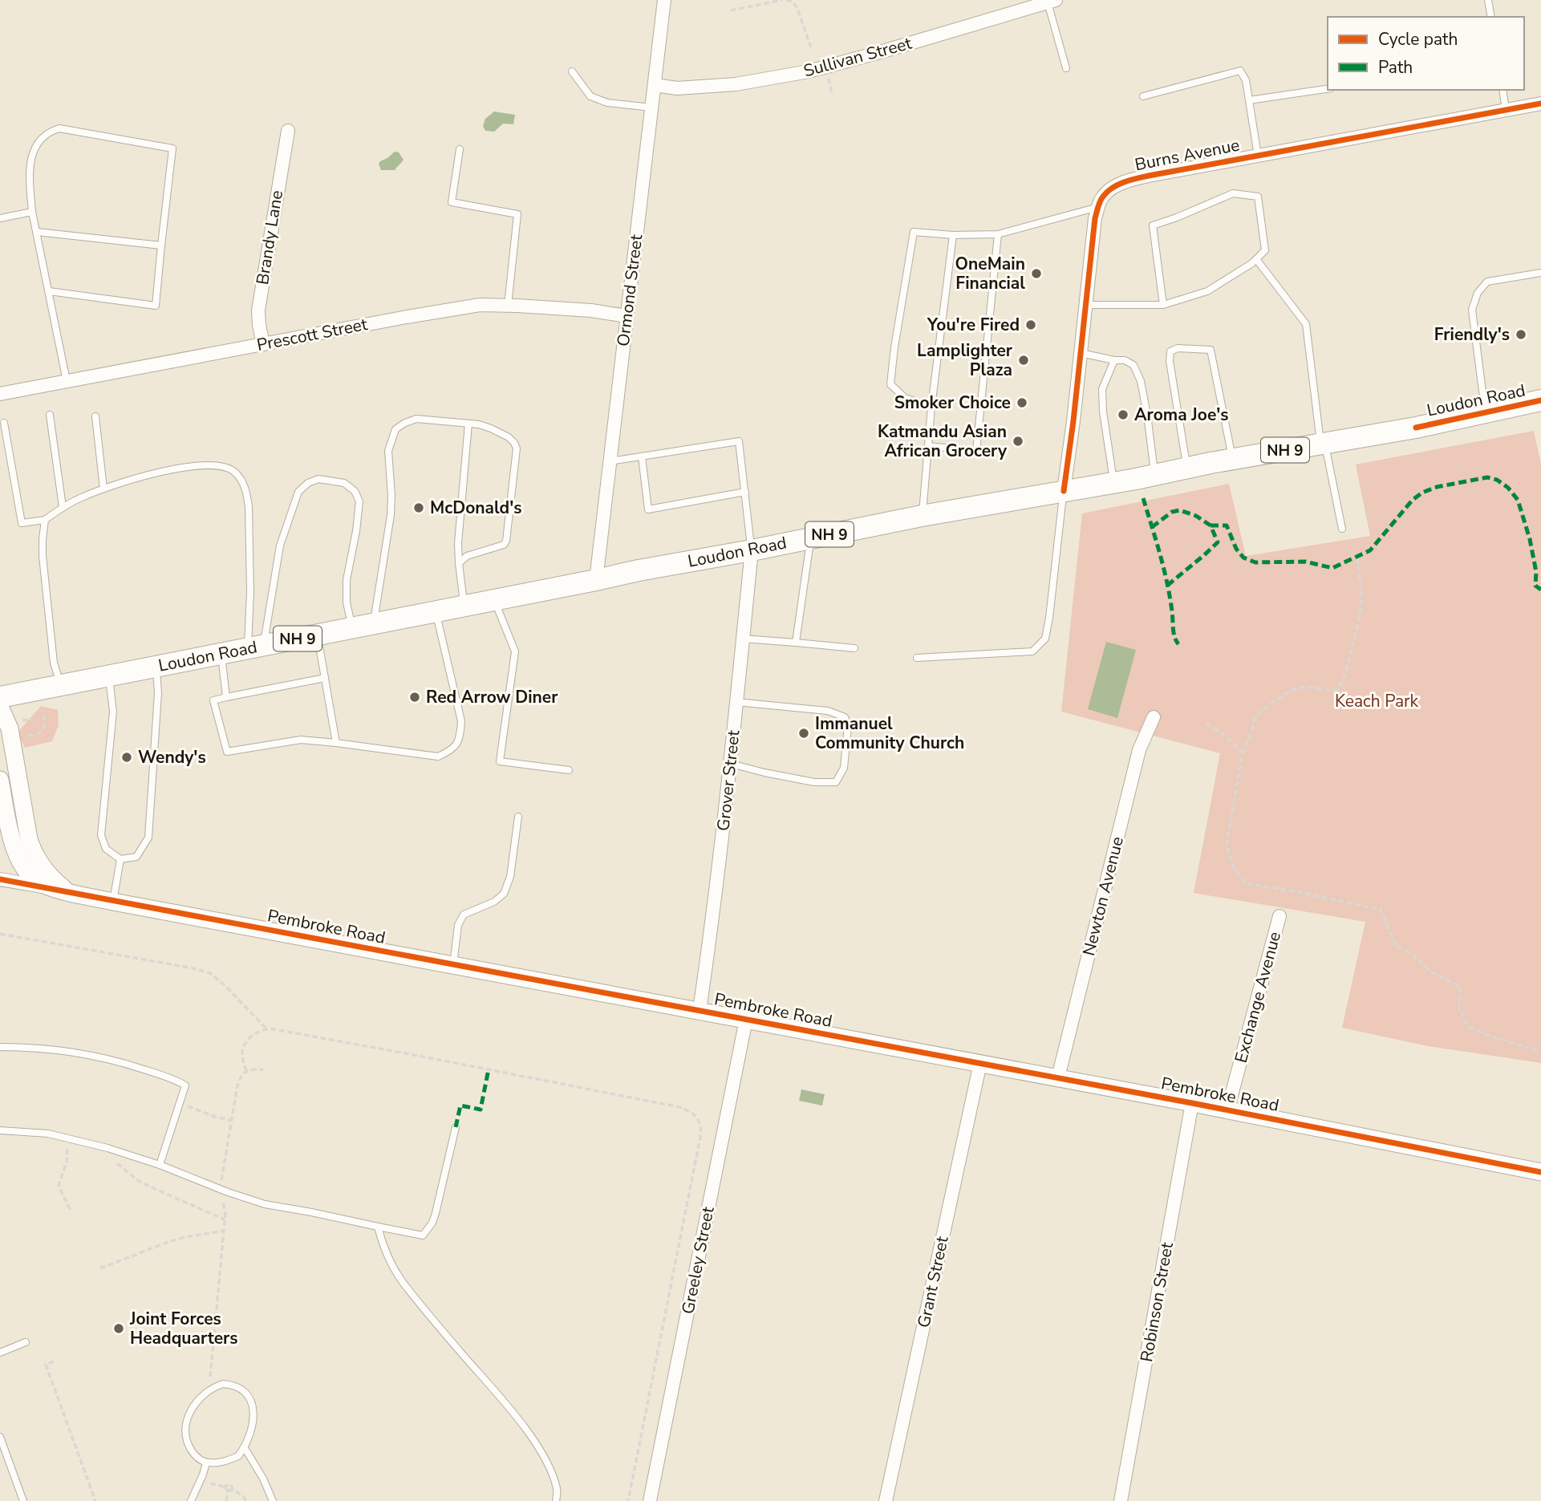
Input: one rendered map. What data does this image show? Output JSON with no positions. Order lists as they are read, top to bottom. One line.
{"streets":{"main road":["Loudon Road","NH 9"],"street":["Sullivan Street","Burns Avenue","Brandy Lane","Ormond Street","Prescott Street","Grover Street","Newton Avenue","Pembroke Road","Exchange Avenue","Greeley Street","Grant Street","Robinson Street"]},"crossings":[["Sullivan Street","Ormond Street"],["Burns Avenue","Loudon Road"],["Brandy Lane","Prescott Street"],["Ormond Street","Prescott Street"],["Ormond Street","Loudon Road"],["Loudon Road","Grover Street"],["Grover Street","Pembroke Road"],["Newton Avenue","Pembroke Road"],["Pembroke Road","Exchange Avenue"],["Pembroke Road","Greeley Street"],["Pembroke Road","Grant Street"],["Pembroke Road","Robinson Street"]],"parks":["Keach Park"],"places":["OneMain Financial","You're Fired","Friendly's","Lamplighter Plaza","Smoker Choice","Aroma Joe's","Katmandu Asian African Grocery","McDonald's","Red Arrow Diner","Immanuel Community Church","Wendy's","Joint Forces Headquarters"],"legend":["Cycle path","Path"]}
